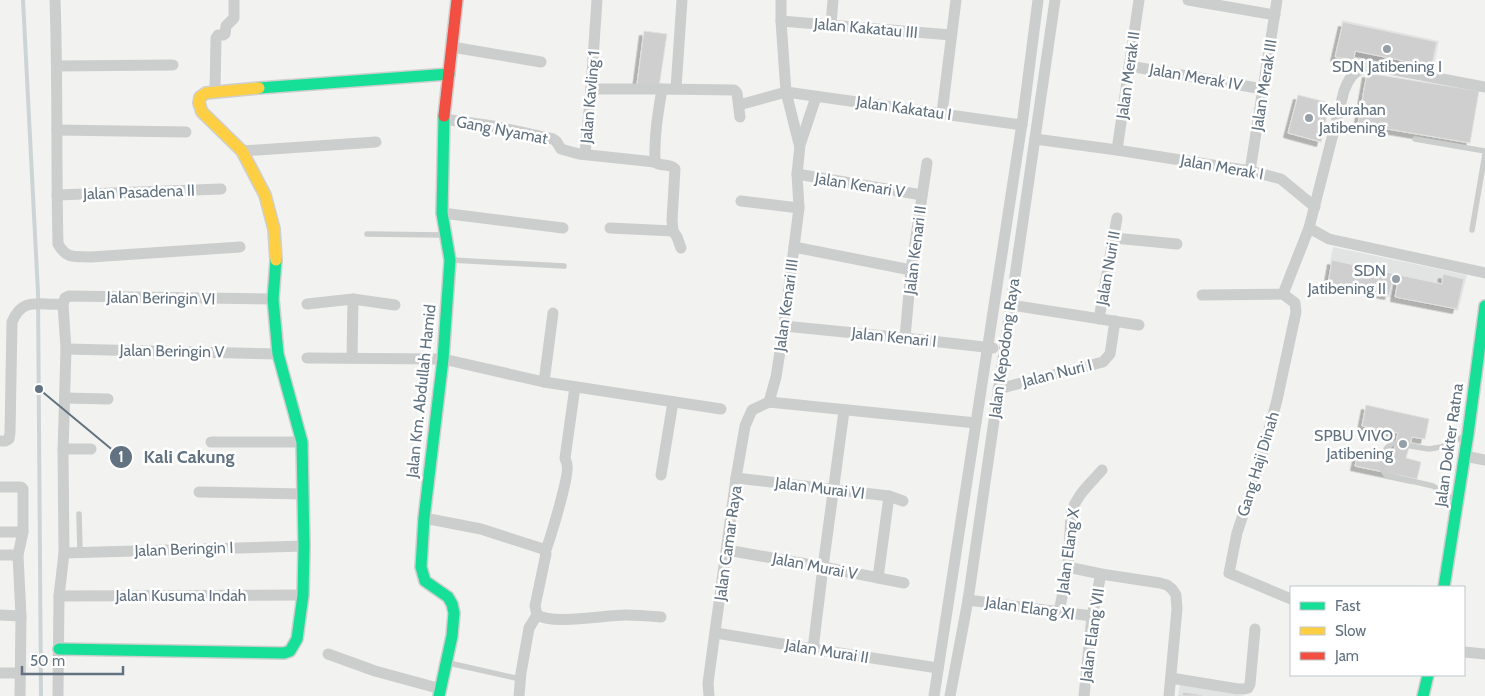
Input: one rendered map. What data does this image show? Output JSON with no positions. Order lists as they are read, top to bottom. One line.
{"streets":{"street":["Jalan Kakatau III","Jalan Merak II","Jalan Merak IV","Jalan Merak III","Jalan Kavling 1","Jalan Kakatau I","Gang Nyamat","Jalan Merak I","Jalan Kenari V","Jalan Pasadena II","Jalan Kenari II","Jalan Nuri II","Jalan Beringin VI","Jalan Kenari III","Jalan Kenari I","Jalan Kepodong Raya","Jalan Beringin V","Jalan Nuri I","Jalan Km. Abdullah Hamid","Jalan Dokter Ratna","Gang Haji Dinah","Jalan Murai VI","Jalan Camar Raya","Jalan Beringin I","Jalan Elang X","Jalan Murai V","Jalan Kusuma Indah","Jalan Elang XI","Jalan Elang VII","Jalan Murai II"]},"crossings":[["Jalan Kakatau III","Jalan Kenari III"],["Jalan Merak II","Jalan Merak IV"],["Jalan Merak II","Jalan Merak I"],["Jalan Merak IV","Jalan Merak III"],["Jalan Merak III","Jalan Merak I"],["Jalan Kavling 1","Gang Nyamat"],["Jalan Kakatau I","Jalan Kenari III"],["Jalan Kakatau I","Jalan Kepodong Raya"],["Gang Nyamat","Jalan Km. Abdullah Hamid"],["Jalan Merak I","Jalan Kepodong Raya"],["Jalan Kenari V","Jalan Kenari II"],["Jalan Kenari V","Jalan Kenari III"],["Jalan Kenari II","Jalan Kenari I"],["Jalan Kenari III","Jalan Kenari I"],["Jalan Kenari III","Jalan Camar Raya"],["Jalan Kenari I","Jalan Kepodong Raya"],["Jalan Kepodong Raya","Jalan Nuri I"],["Jalan Kepodong Raya","Jalan Elang XI"],["Jalan Kepodong Raya","Jalan Murai II"],["Jalan Murai VI","Jalan Camar Raya"],["Jalan Camar Raya","Jalan Murai V"],["Jalan Camar Raya","Jalan Murai II"],["Jalan Elang X","Jalan Elang XI"],["Jalan Elang XI","Jalan Elang VII"]],"places":["SDN Jatibening I","Kelurahan Jatibening","SDN Jatibening II","Kali Cakung","SPBU VIVO Jatibening"],"legend":["Fast","Slow","Jam"],"scale_bar":"50 m"}
